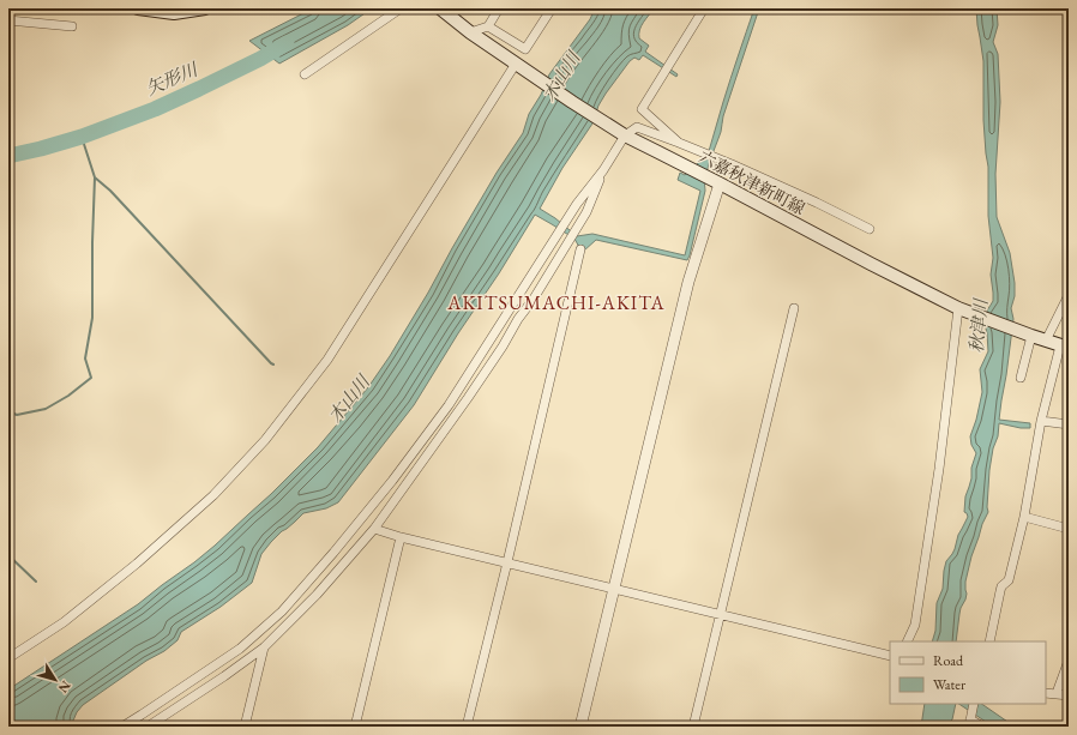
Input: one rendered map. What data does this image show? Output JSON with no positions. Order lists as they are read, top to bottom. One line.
{"streets":{"main road":["六嘉秋津新町線"]},"districts":["AKITSUMACHI-AKITA"],"water":["木山川","矢形川","秋津川"],"legend":["Road","Water"],"north":"bottom right"}
